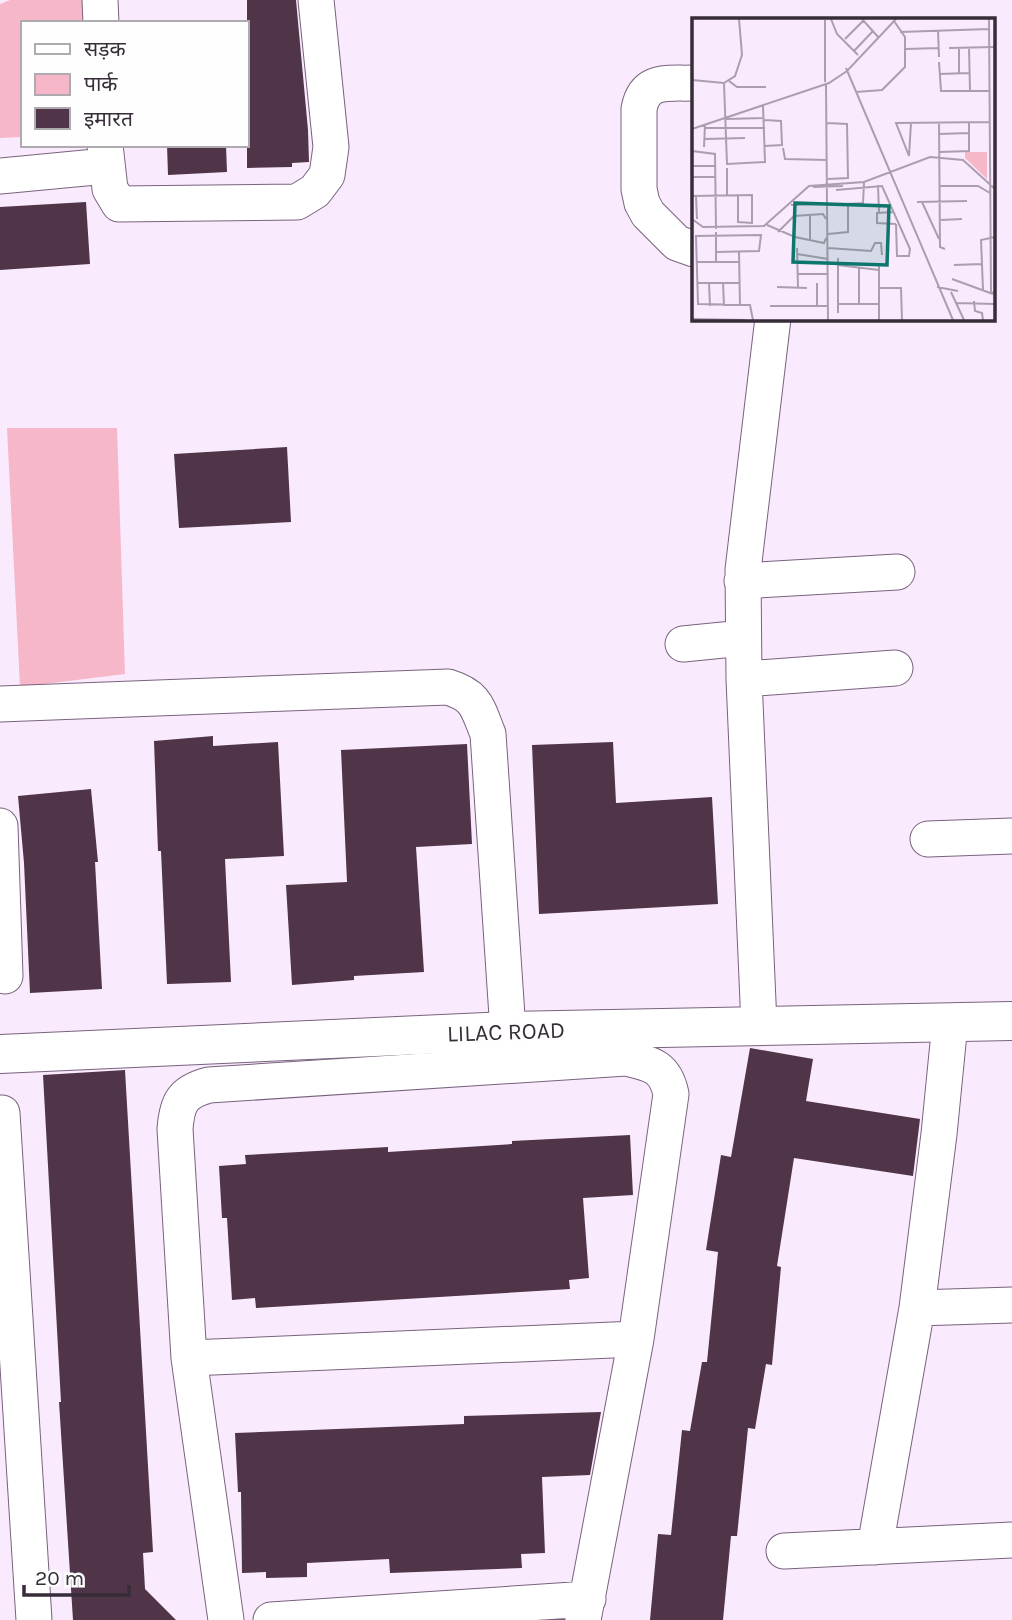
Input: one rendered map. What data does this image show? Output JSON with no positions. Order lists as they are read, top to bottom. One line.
{"streets":{"street":["LILAC ROAD"]},"legend":["सड़क","पार्क","इमारत"],"scale_bar":"20 m"}
